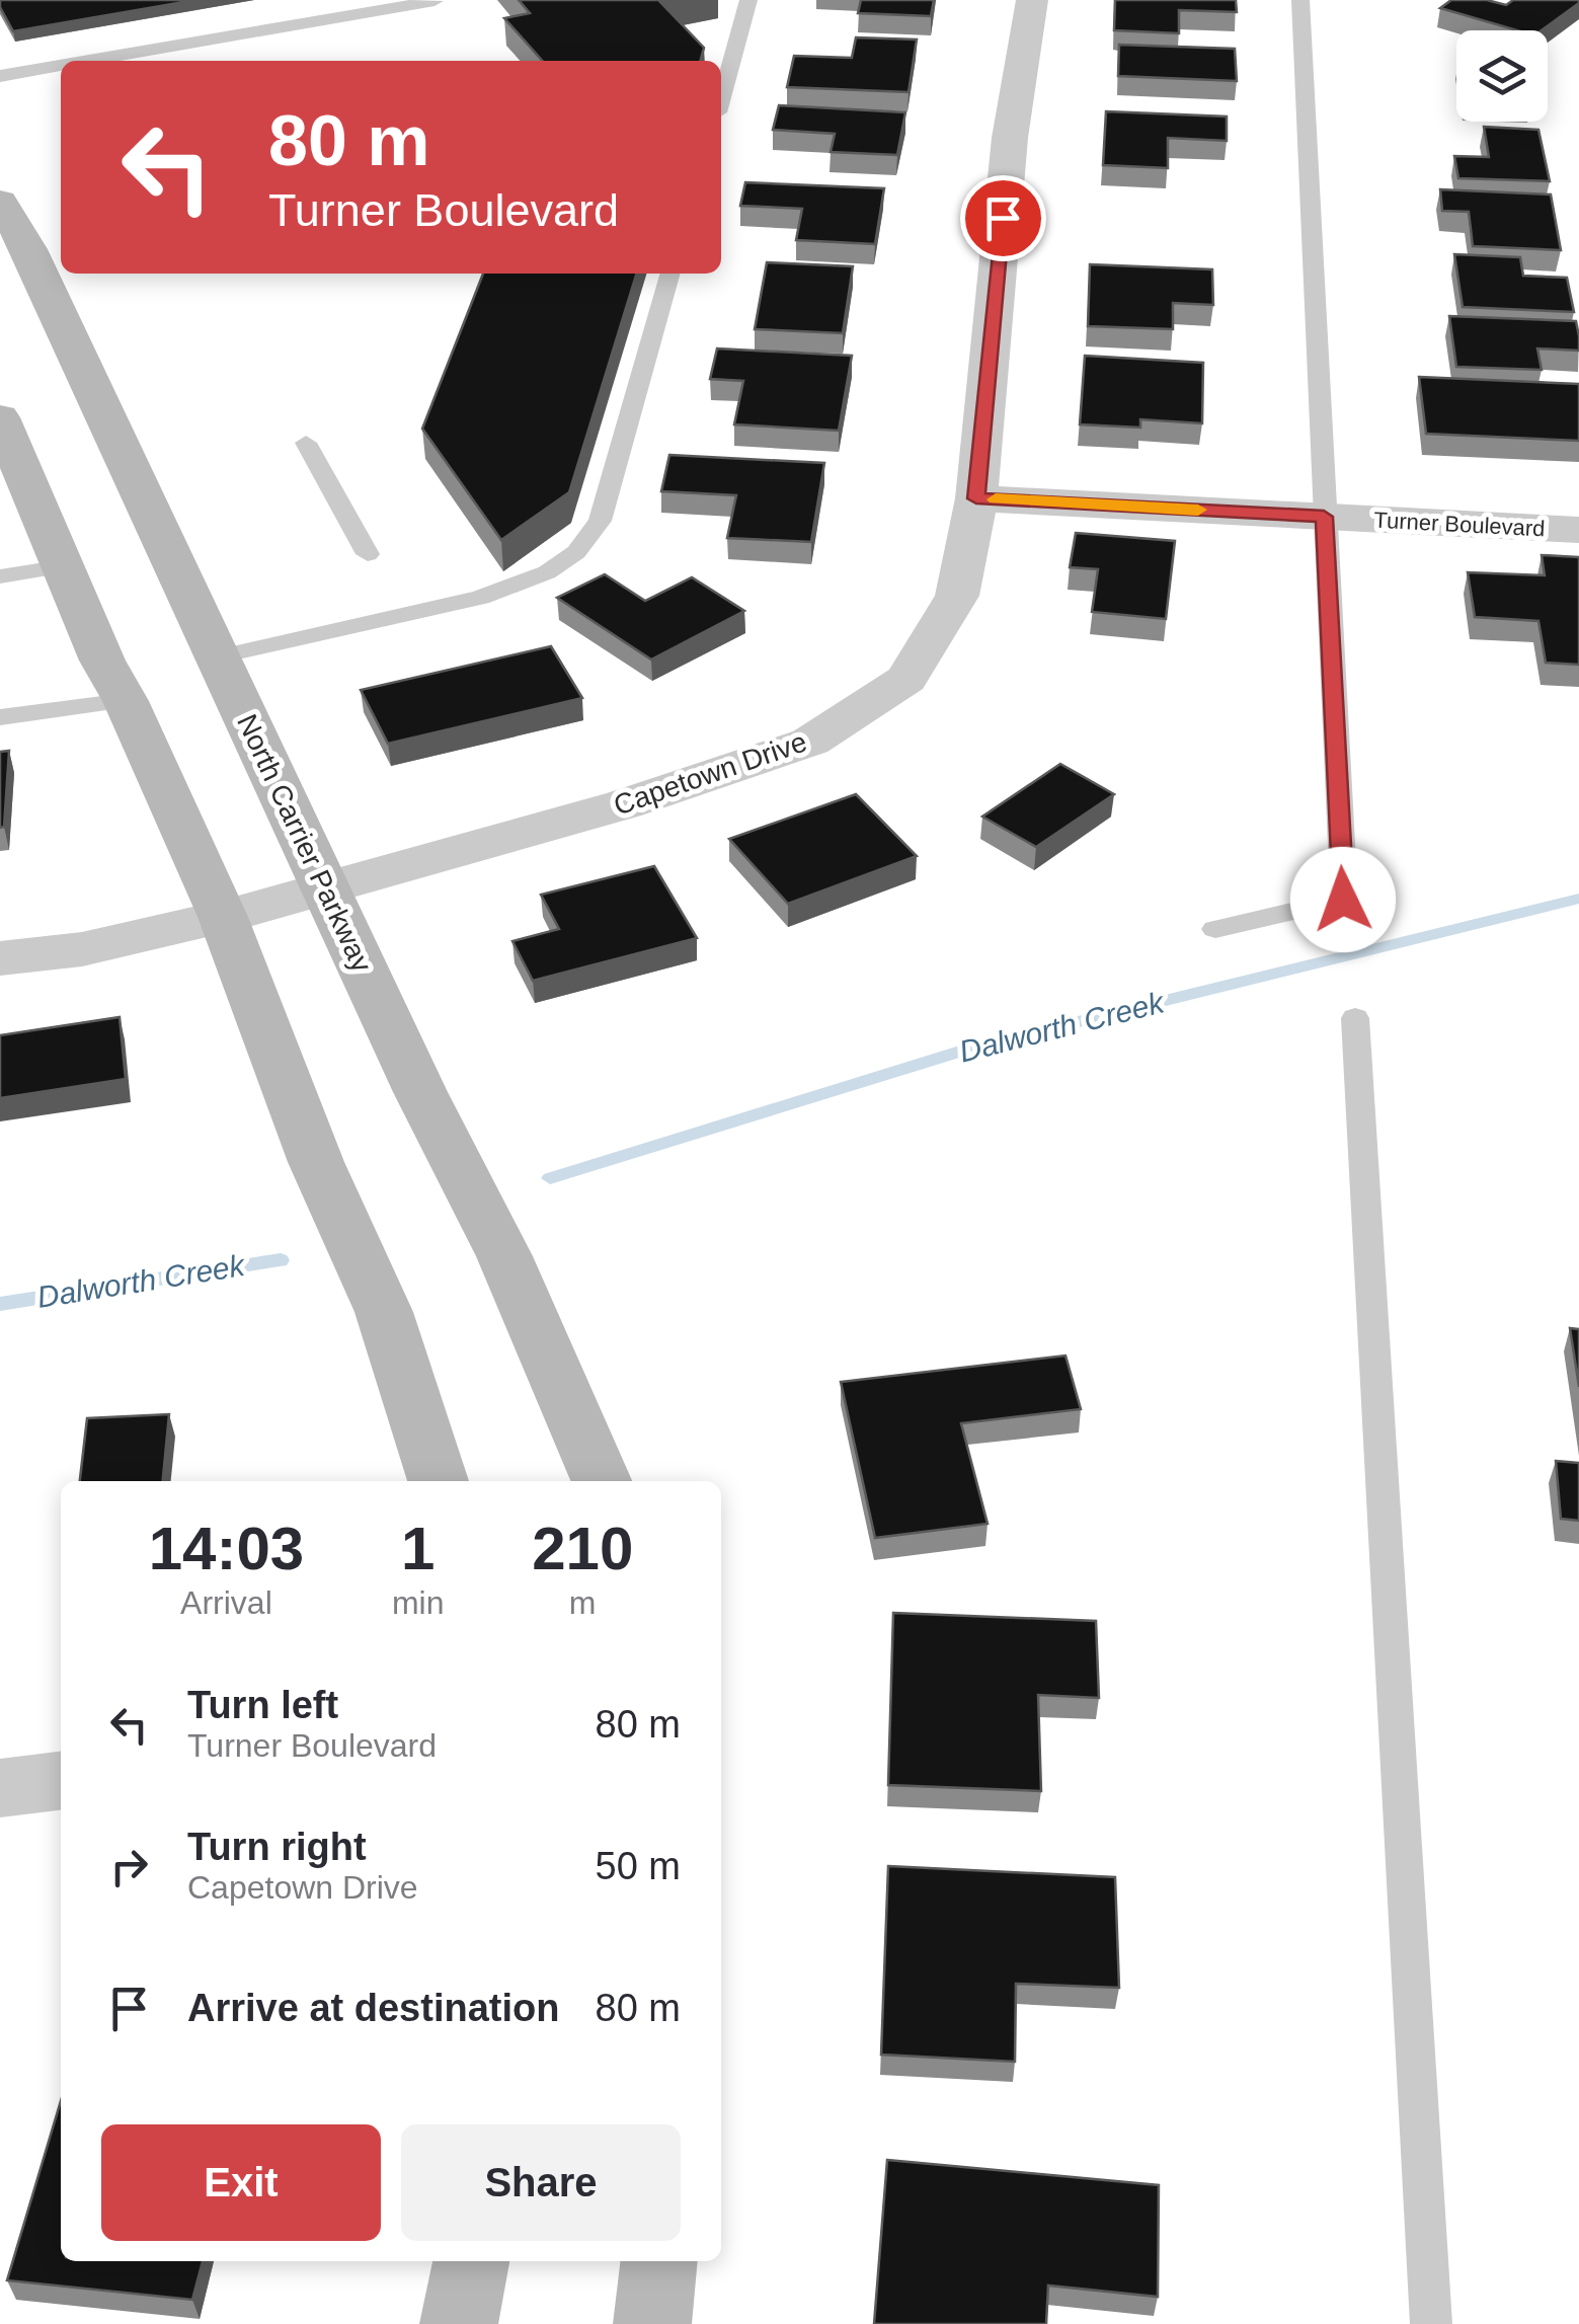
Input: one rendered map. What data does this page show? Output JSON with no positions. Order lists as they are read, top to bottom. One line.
{"streets":{"main road":["North Carrier Parkway"],"street":["Turner Boulevard","Capetown Drive"]},"crossings":[["Turner Boulevard","Capetown Drive"],["Capetown Drive","North Carrier Parkway"]],"water":["Dalworth Creek"],"page":{"turn":["80 m","Turner Boulevard"],"eta":["14:03","Arrival","1","min","210","m"],"list":[{"name":"Turn left","note":"Turner Boulevard","value":"80 m"},{"name":"Turn right","note":"Capetown Drive","value":"50 m"},{"name":"Arrive at destination","value":"80 m"}],"buttons":["Exit","Share"]}}
